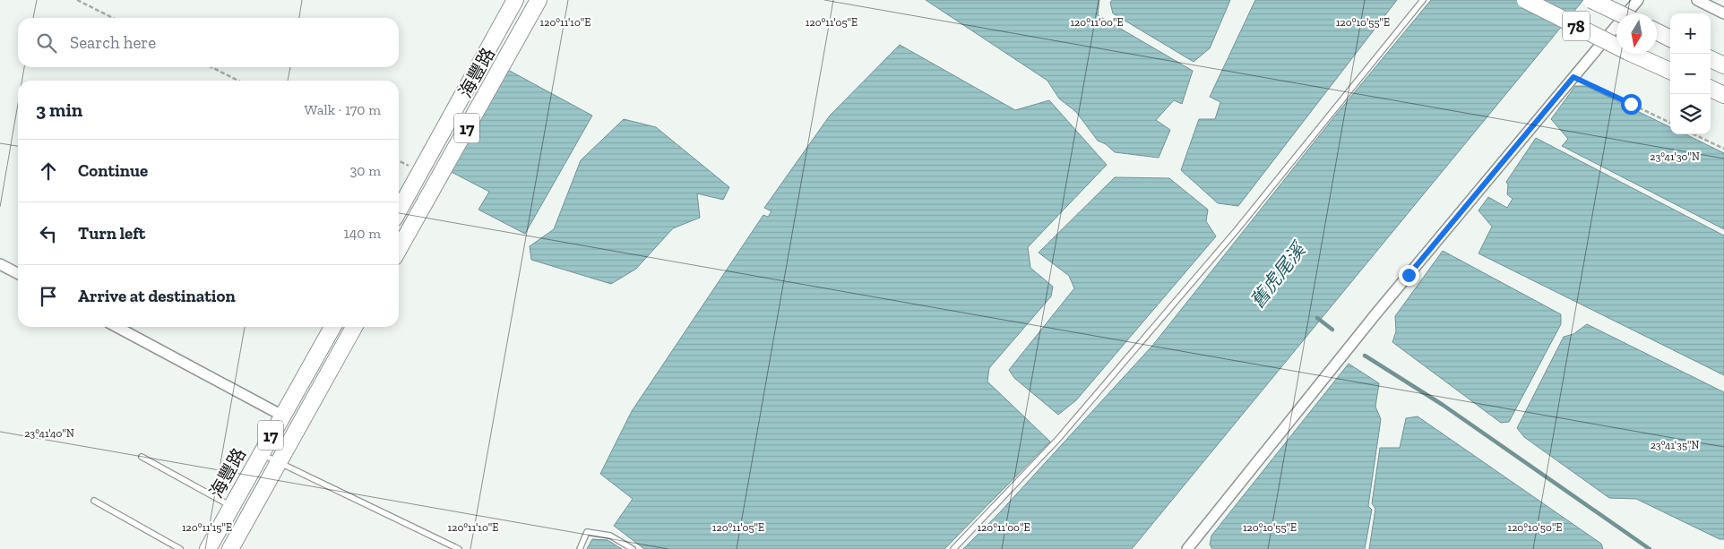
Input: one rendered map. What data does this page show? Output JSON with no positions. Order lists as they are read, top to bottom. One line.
{"streets":{"main road":["78","海豐路","17"]},"water":["舊虎尾溪"],"north":"bottom","page":{"map_buttons":["+","−"],"search":"Search here","heading":["3 min","Walk · 170 m"],"list":[["Continue","30 m"],["Turn left","140 m"],"Arrive at destination"]},"coordinates":["120°11'10\"E","120°11'05\"E","120°11'00\"E","120°10'55\"E","23°41'30\"N","23°41'40\"N","23°41'35\"N","120°11'15\"E","120°10'50\"E"]}
